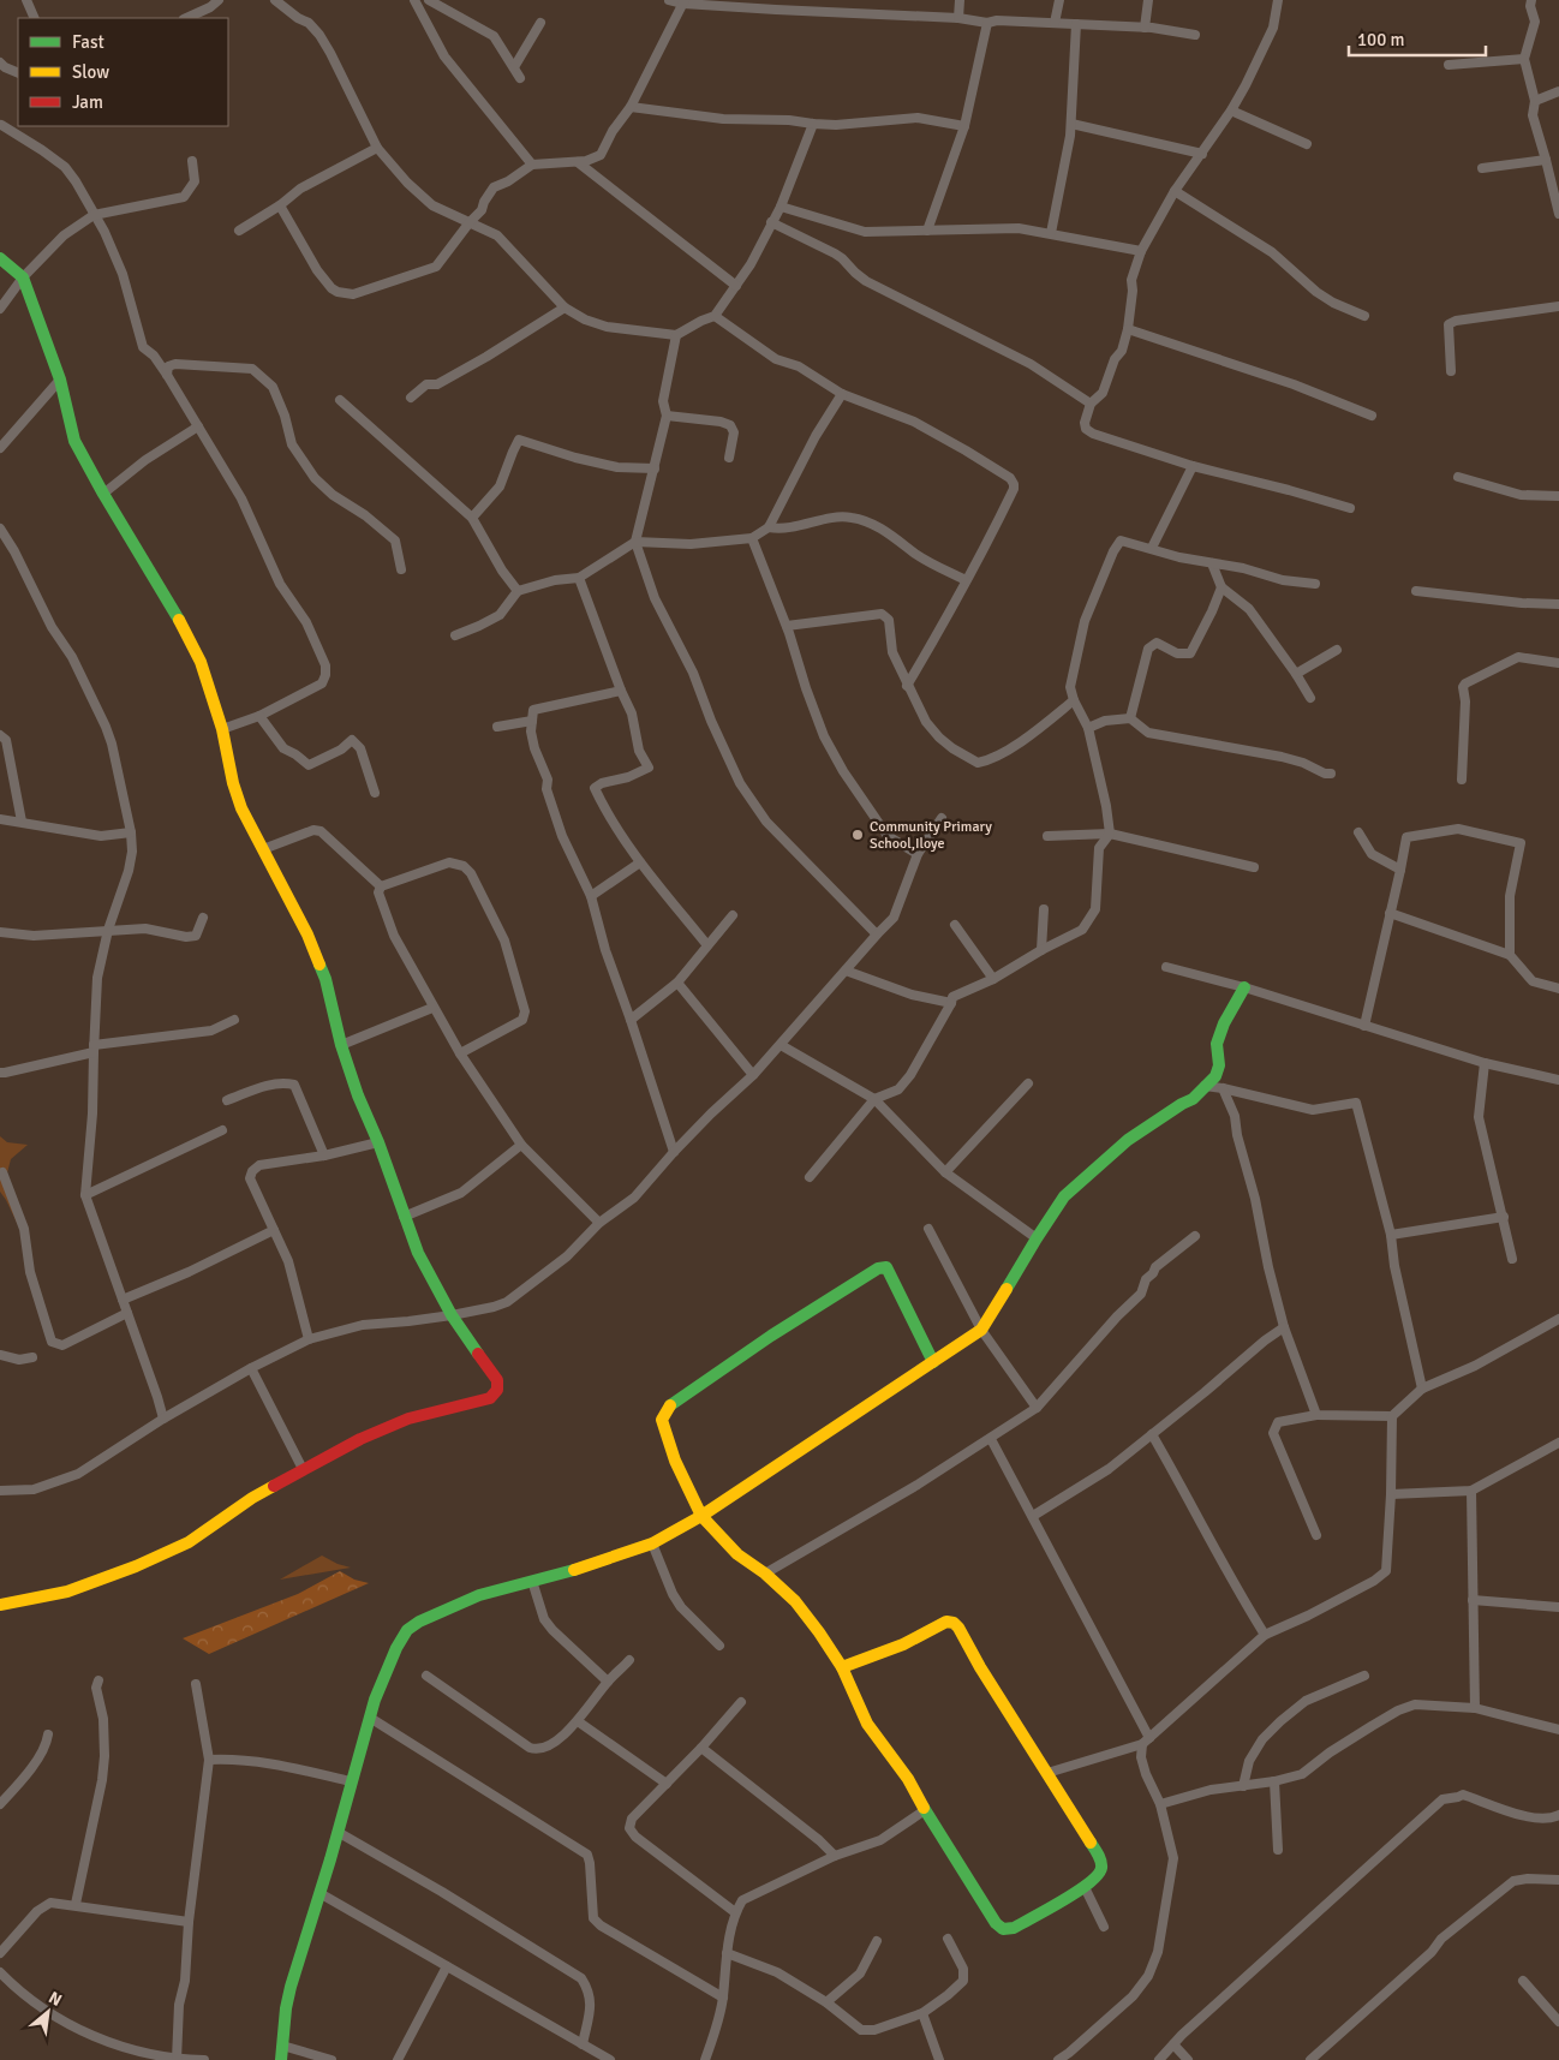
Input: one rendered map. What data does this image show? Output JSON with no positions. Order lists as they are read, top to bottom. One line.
{"places":["Community Primary School,Iloye"],"legend":["Fast","Slow","Jam"],"scale_bar":"100 m","north":"top right"}
